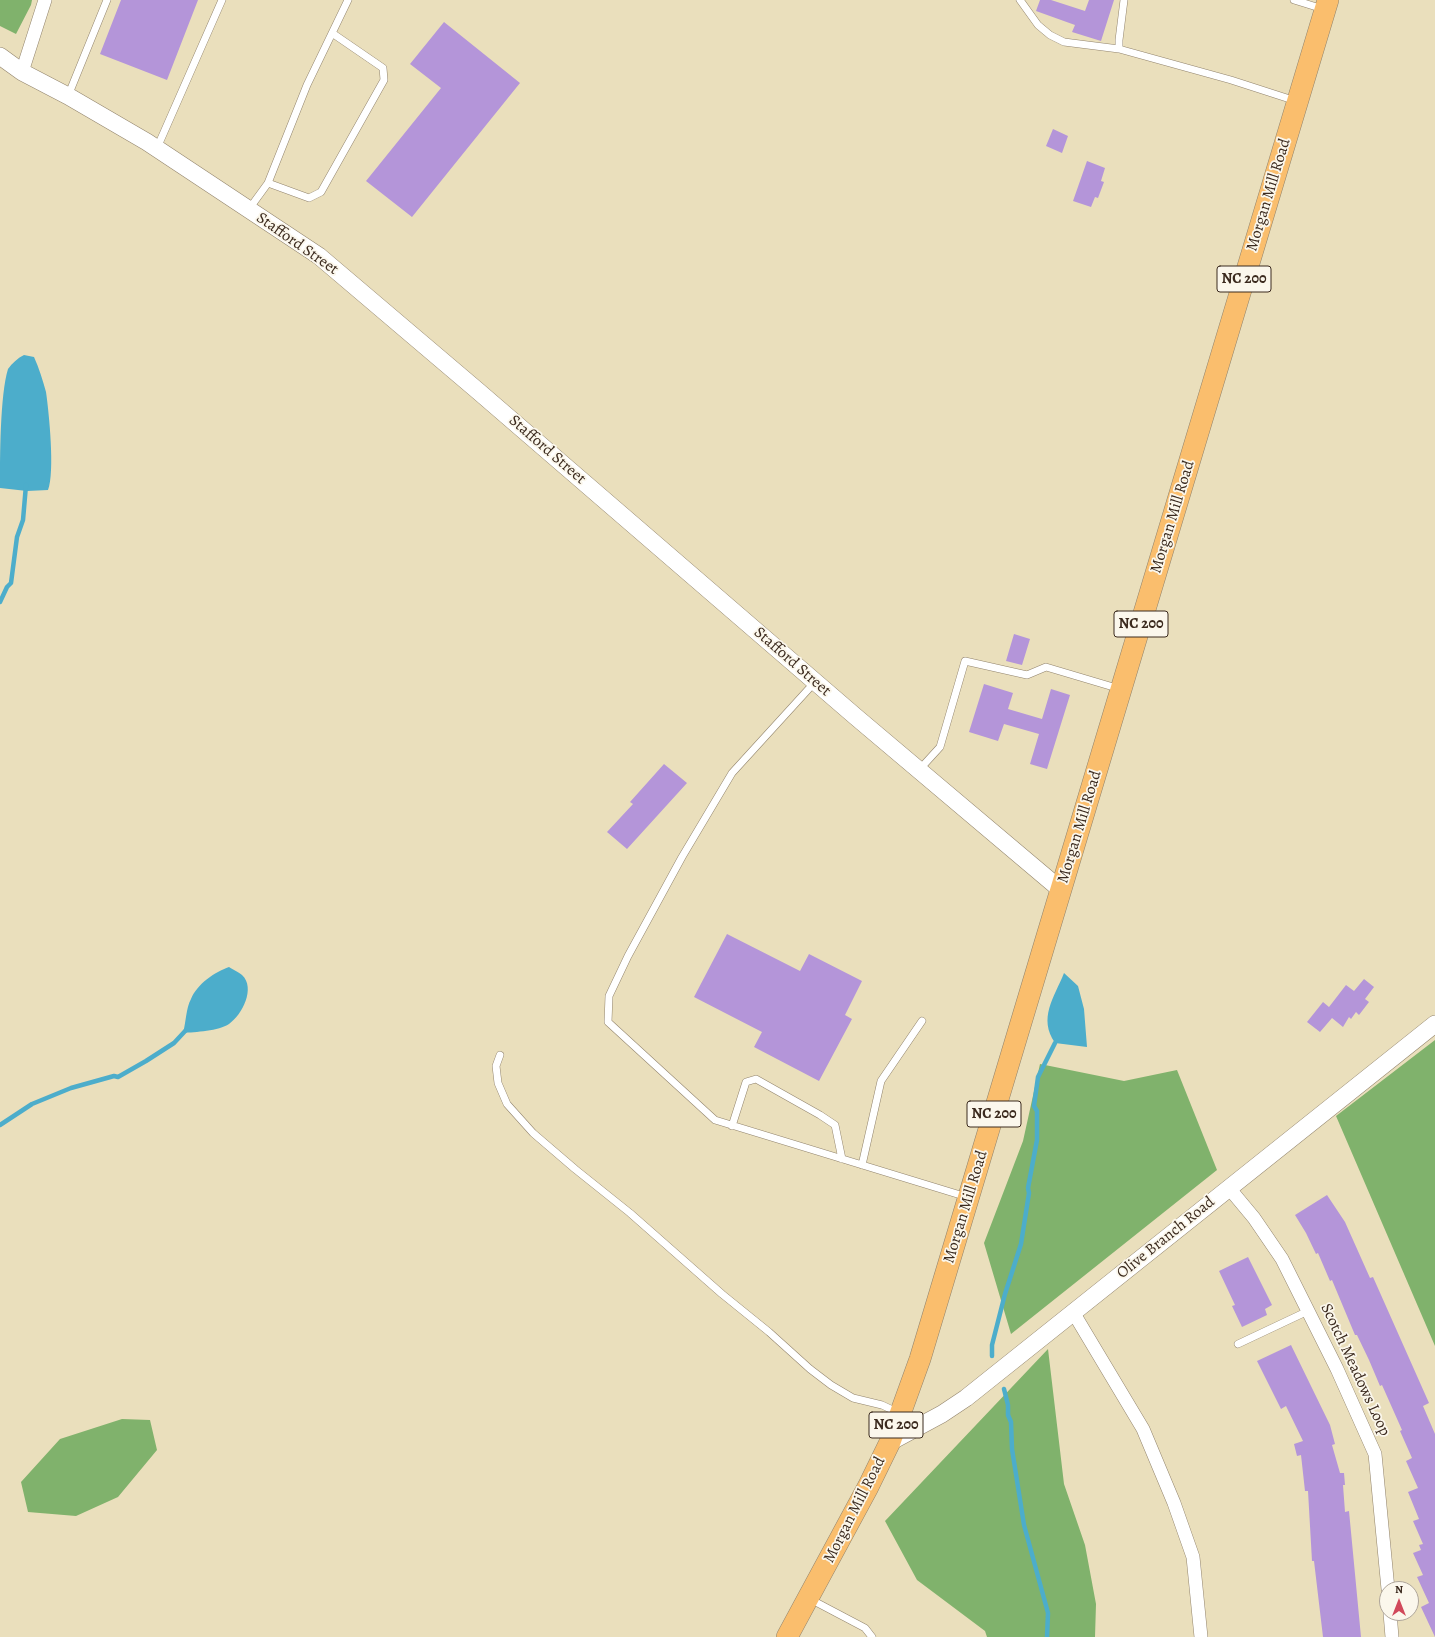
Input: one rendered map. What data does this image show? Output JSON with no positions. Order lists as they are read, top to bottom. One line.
{"streets":{"main road":["Morgan Mill Road","NC 200"],"street":["Stafford Street","Olive Branch Road","Scotch Meadows Loop"]},"crossings":[["Morgan Mill Road","Stafford Street"],["Morgan Mill Road","Olive Branch Road"],["Olive Branch Road","Scotch Meadows Loop"]],"north":"top"}
